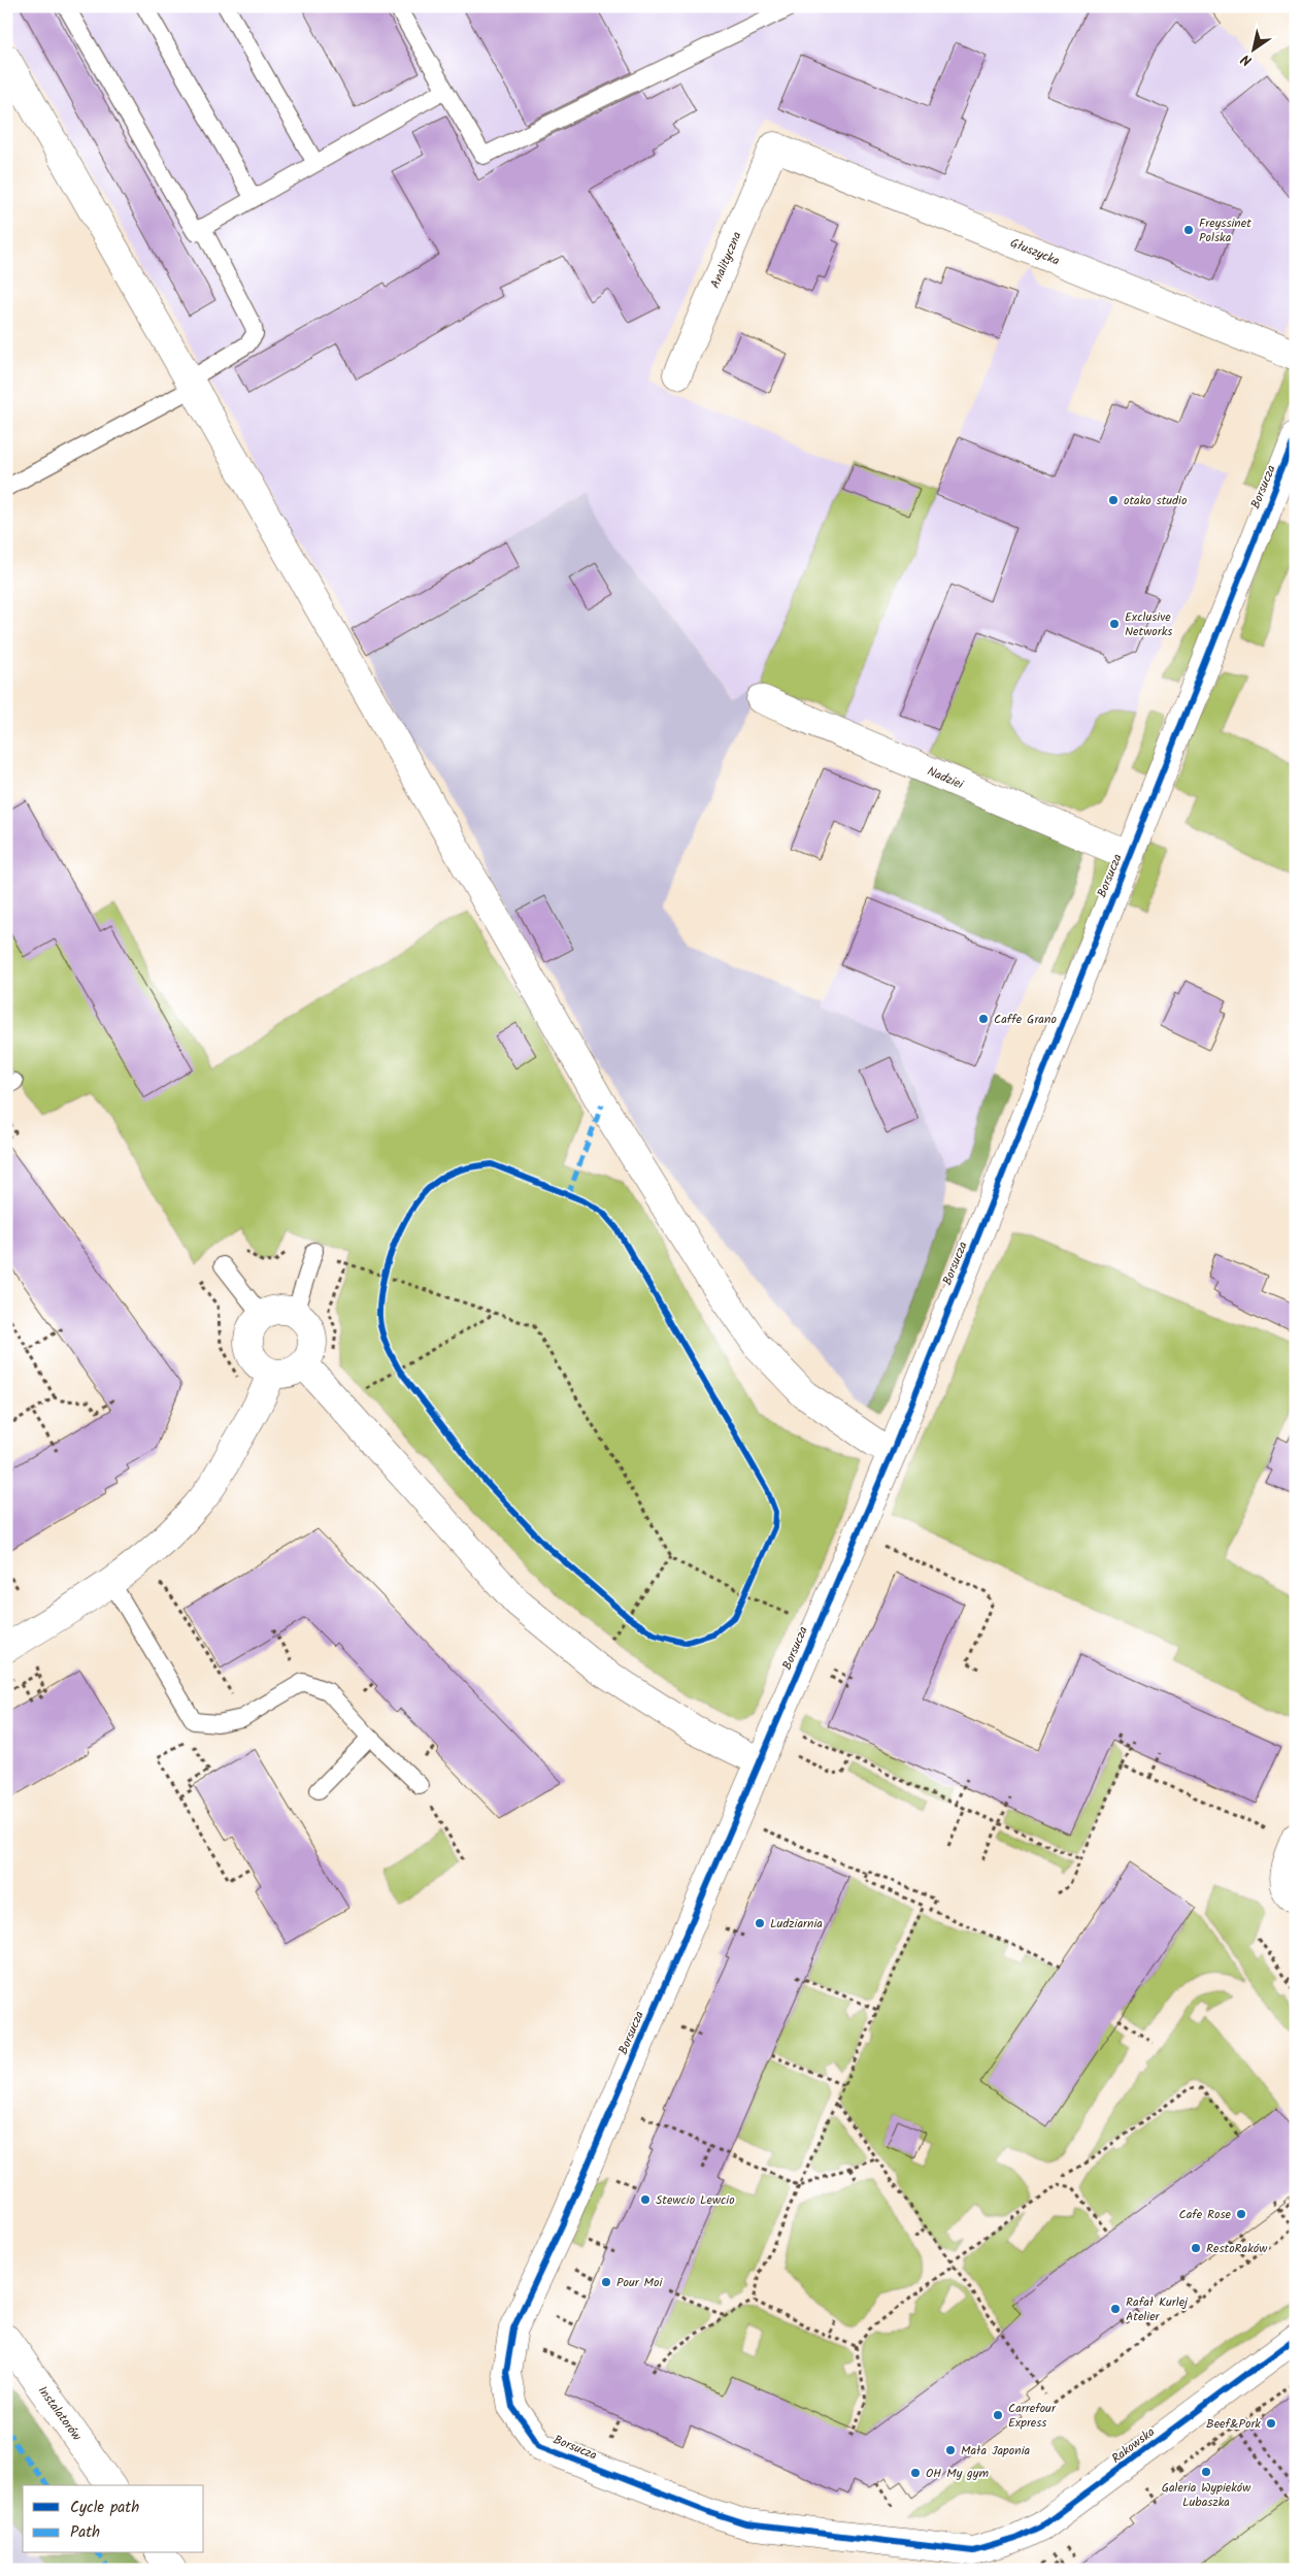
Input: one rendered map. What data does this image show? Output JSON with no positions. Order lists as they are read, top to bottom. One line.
{"streets":{"street":["Głuszycka","Analityczna","Borsucza","Nadziei","Instalatorów","Rakowska"]},"crossings":[["Głuszycka","Analityczna"],["Borsucza","Nadziei"],["Borsucza","Rakowska"]],"places":["Freyssinet Polska","otako studio","Exclusive Networks","Caffe Grano","Ludziarnia","Stewcio Lewcio","Cafe Rose","RestoRaków","Pour Moi","Rafał Kurlej Atelier","Carrefour Express","Beef&Pork","Mała Japonia","Galeria Wypieków Lubaszka","OH My gym"],"legend":["Cycle path","Path"],"north":"bottom left"}
